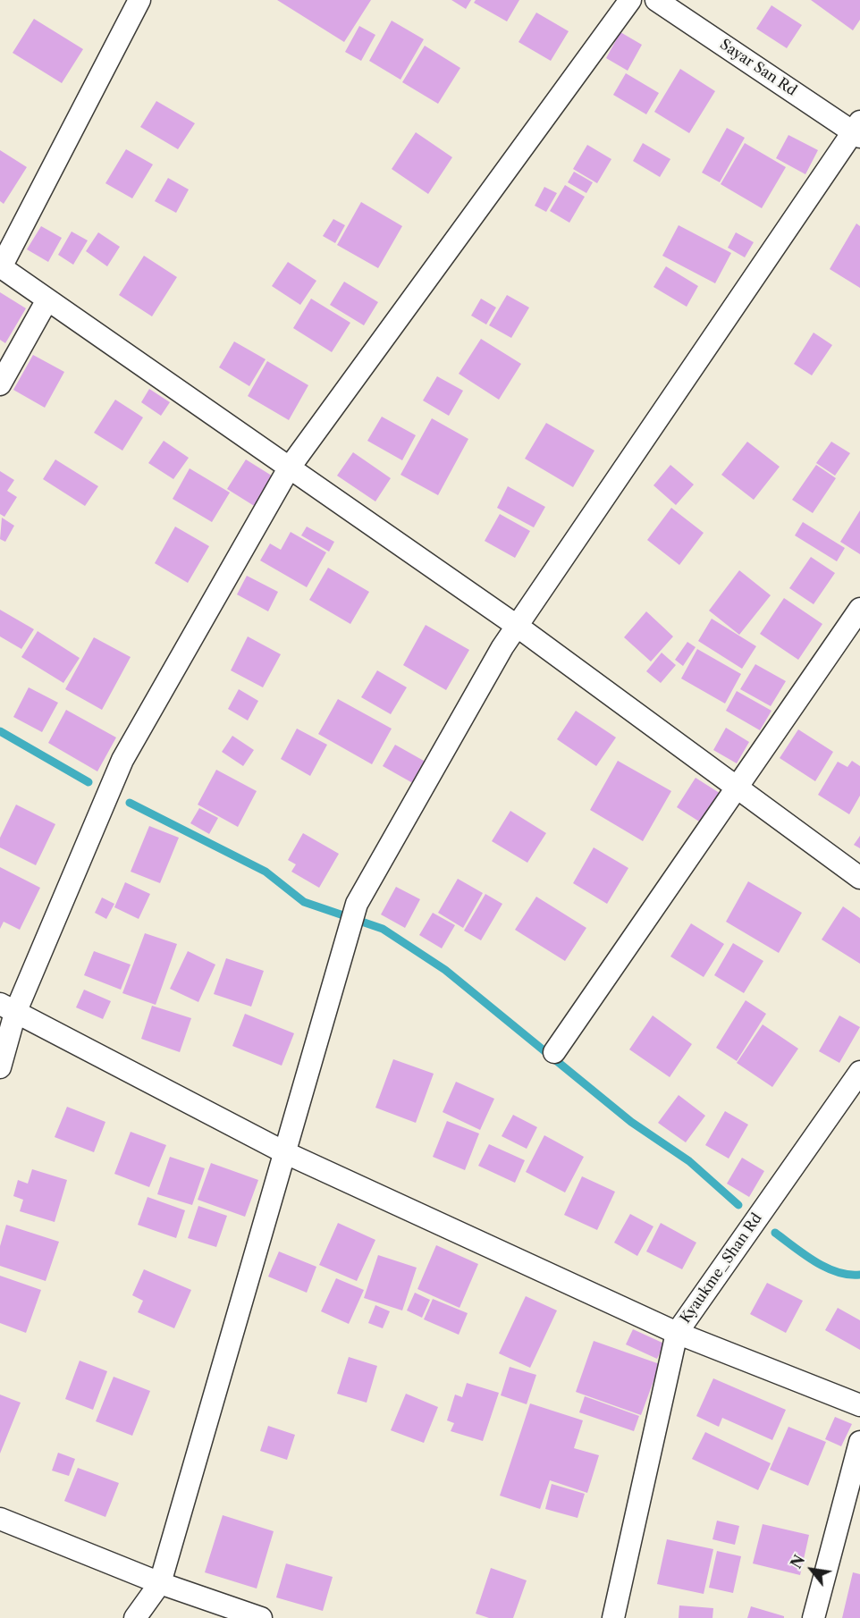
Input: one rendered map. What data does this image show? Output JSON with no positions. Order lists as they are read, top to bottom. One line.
{"streets":{"street":["Sayar San Rd","Kyaukme_Shan Rd"]},"north":"top left"}
